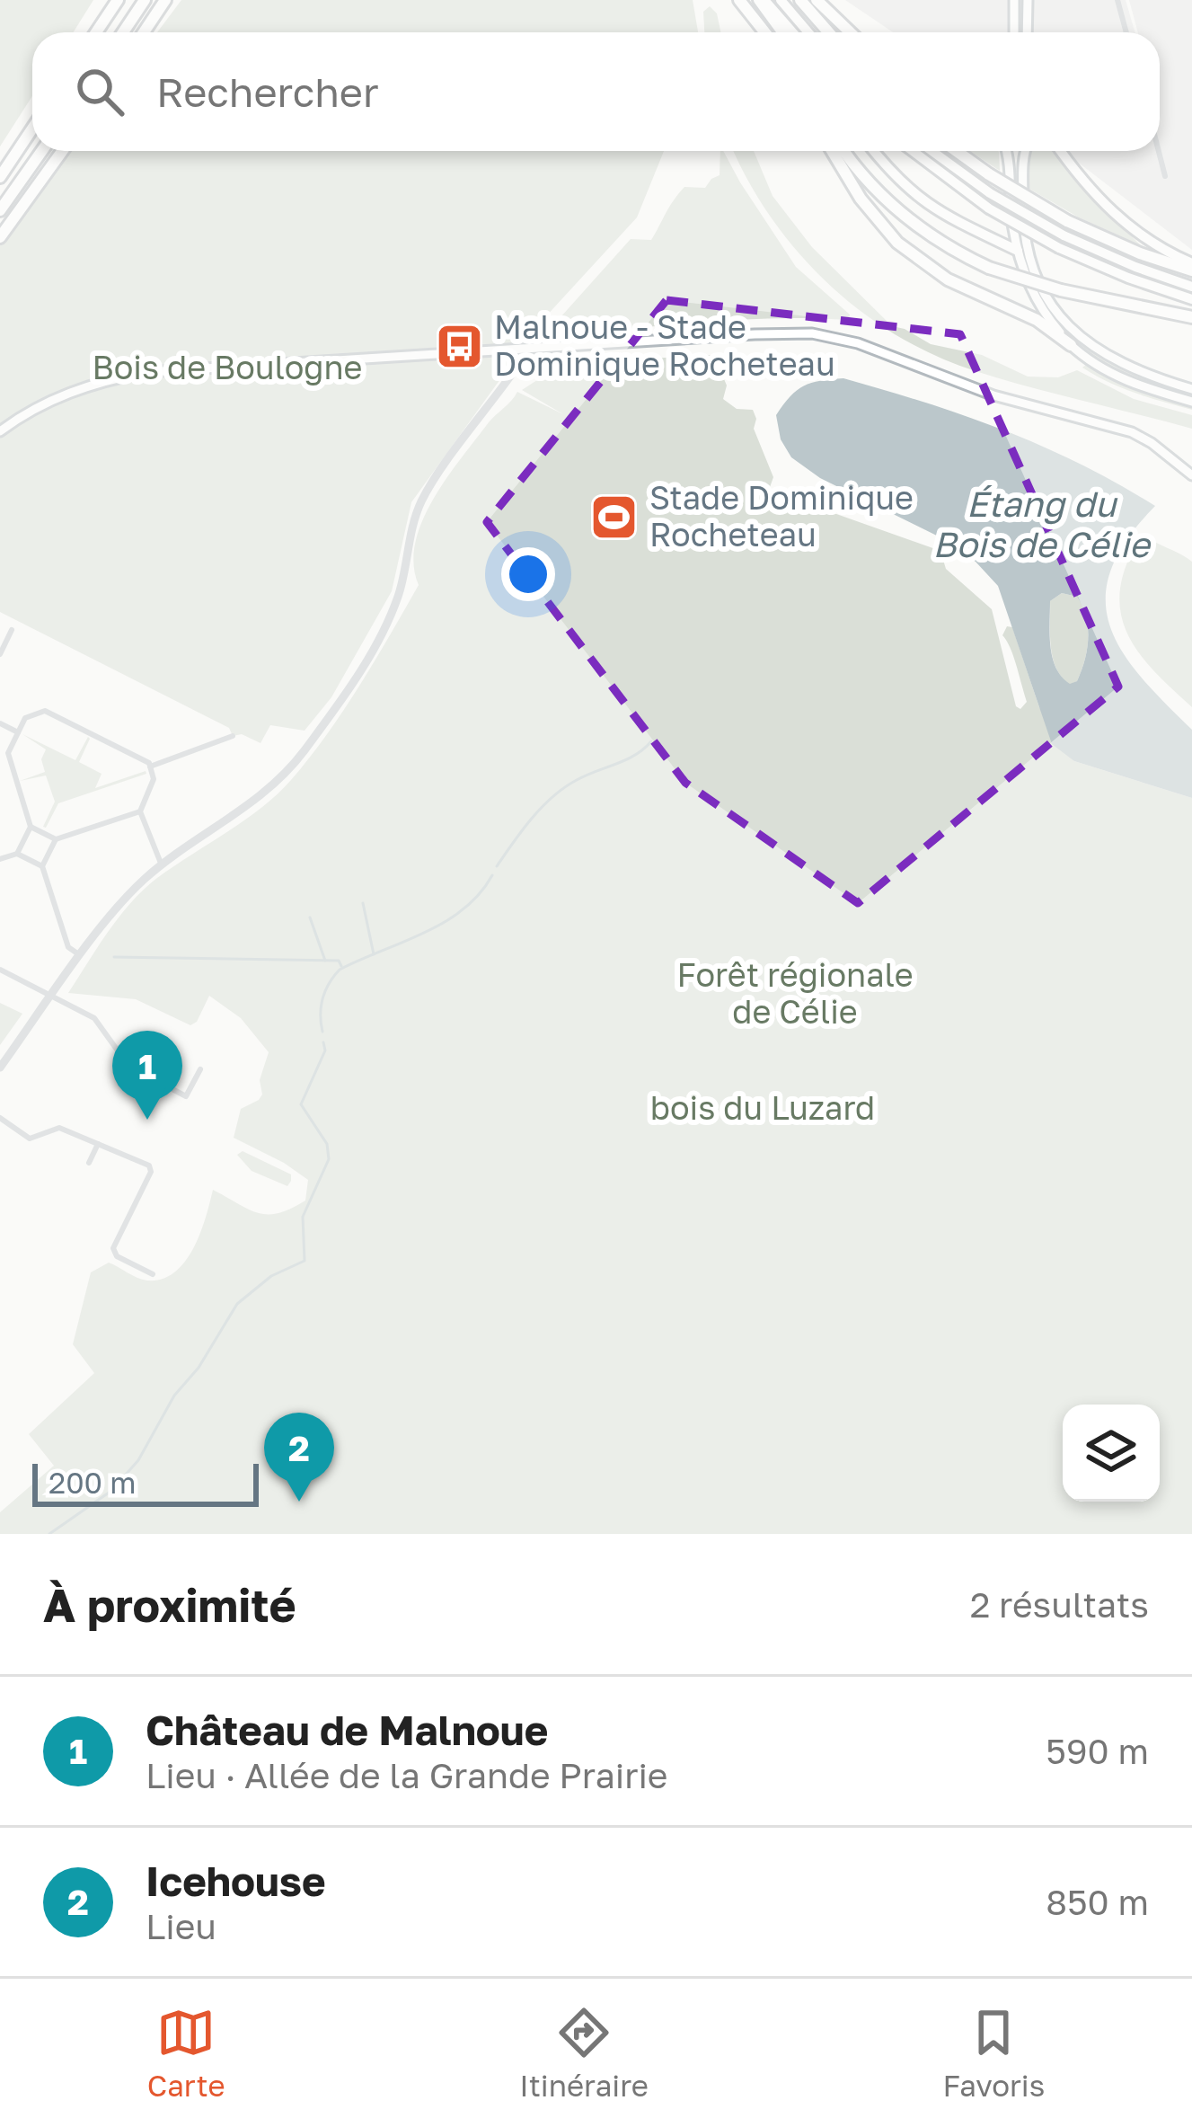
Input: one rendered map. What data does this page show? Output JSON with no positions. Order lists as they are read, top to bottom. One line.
{"water":["Étang du Bois de Célie"],"parks":["Bois de Boulogne","Forêt régionale de Célie","bois du Luzard"],"places":{"bus stop":["Malnoue - Stade Dominique Rocheteau"],"sports":["Stade Dominique Rocheteau"]},"scale_bar":"200 m","page":{"search":"Rechercher","pins":["1","2"],"scale":"200 m","heading":["À proximité","2 résultats"],"list":[{"mark":"1","name":"Château de Malnoue","note":"Lieu · Allée de la Grande Prairie","value":"590 m"},{"mark":"2","name":"Icehouse","note":"Lieu","value":"850 m"}],"nav":["Carte","Itinéraire","Favoris"]}}
